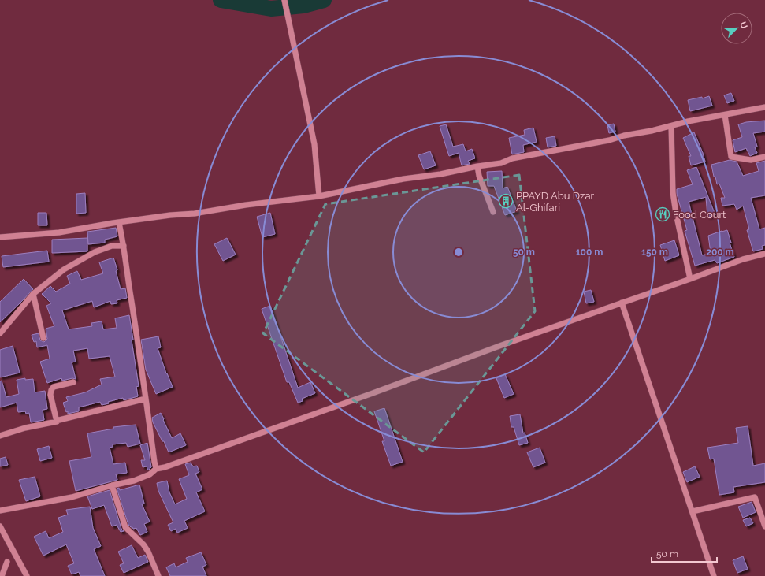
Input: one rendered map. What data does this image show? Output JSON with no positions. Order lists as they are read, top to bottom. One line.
{"places":{"building":["PPAYD Abu Dzar Al-Ghifari"],"restaurant":["Food Court"]},"scale_bar":"50 m","north":"top right","rings":["50 m","100 m","150 m","200 m"]}
